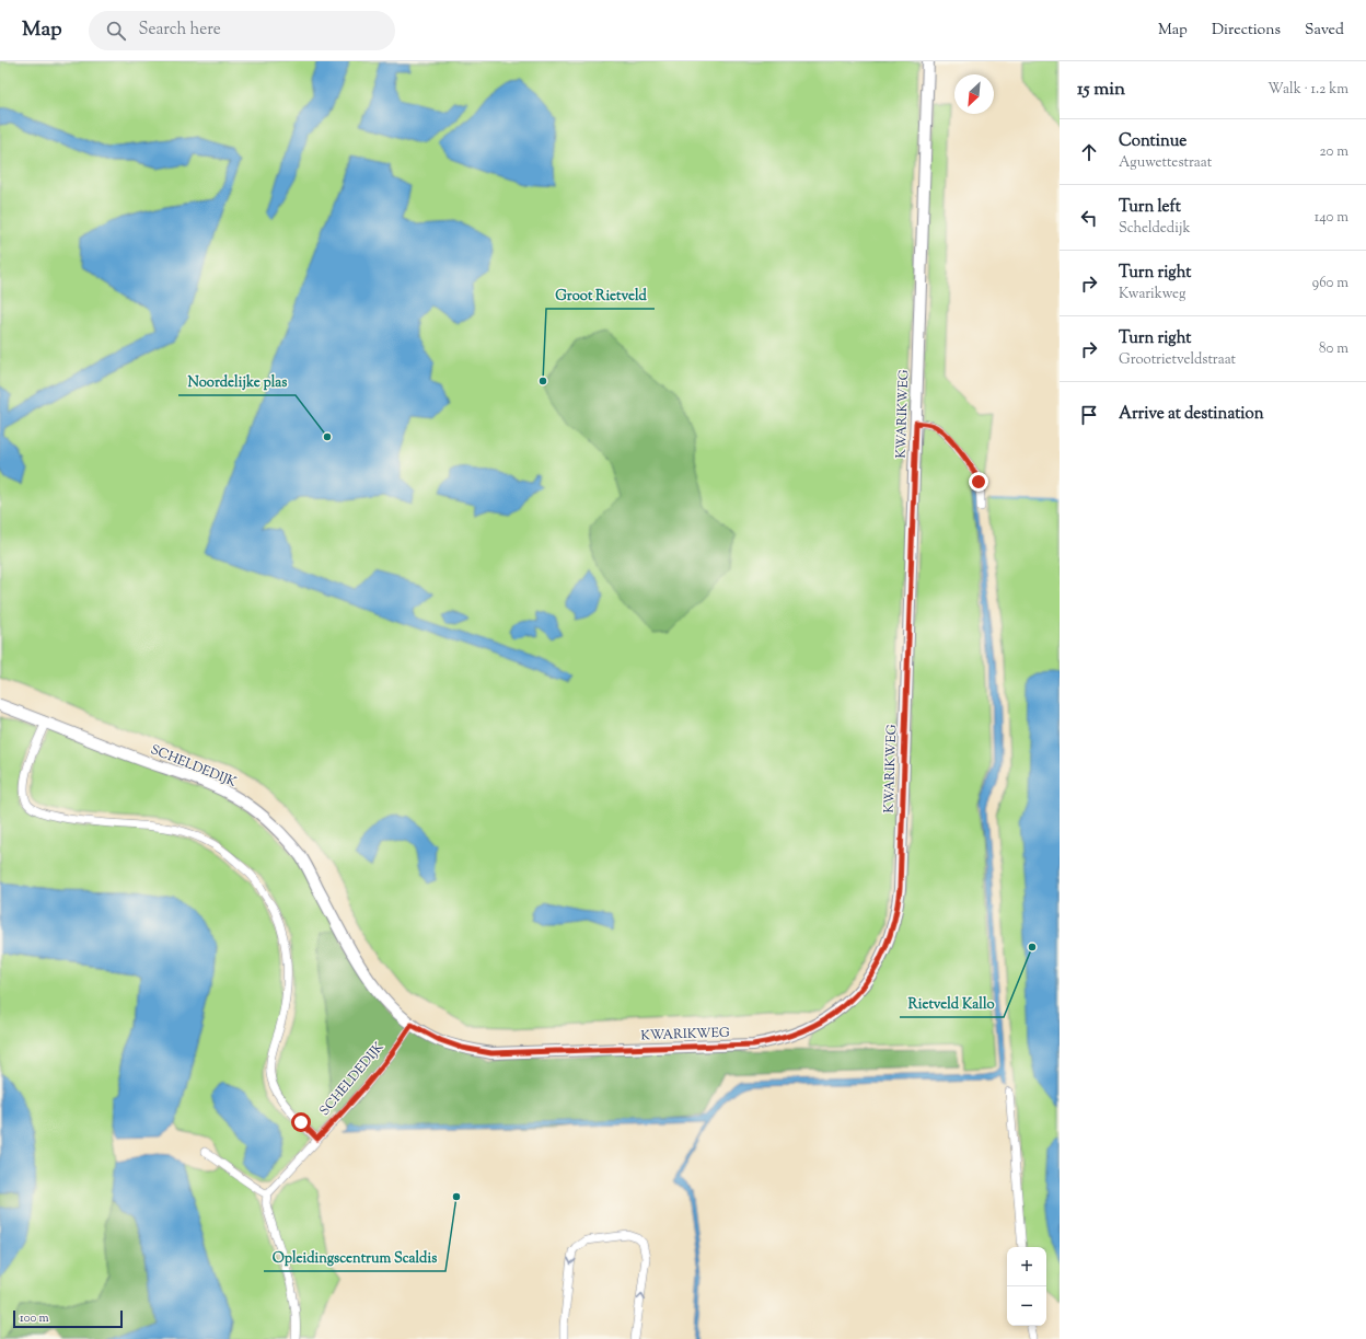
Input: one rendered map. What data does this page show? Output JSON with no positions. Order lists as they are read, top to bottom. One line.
{"streets":{"street":["KWARIKWEG","SCHELDEDIJK"]},"crossings":[["KWARIKWEG","SCHELDEDIJK"]],"places":["Groot Rietveld","Noordelijke plas","Rietveld Kallo","Opleidingscentrum Scaldis"],"scale_bar":"100 m","north":"bottom left","page":{"header":"Map","search":"Search here","nav":["Map","Directions","Saved"],"heading":["15 min","Walk · 1.2 km"],"list":[["Continue","Aguwettestraat","20 m"],["Turn left","Scheldedijk","140 m"],["Turn right","Kwarikweg","960 m"],["Turn right","Grootrietveldstraat","80 m"],"Arrive at destination"],"map_buttons":["+","−"],"scale":"100 m"}}
